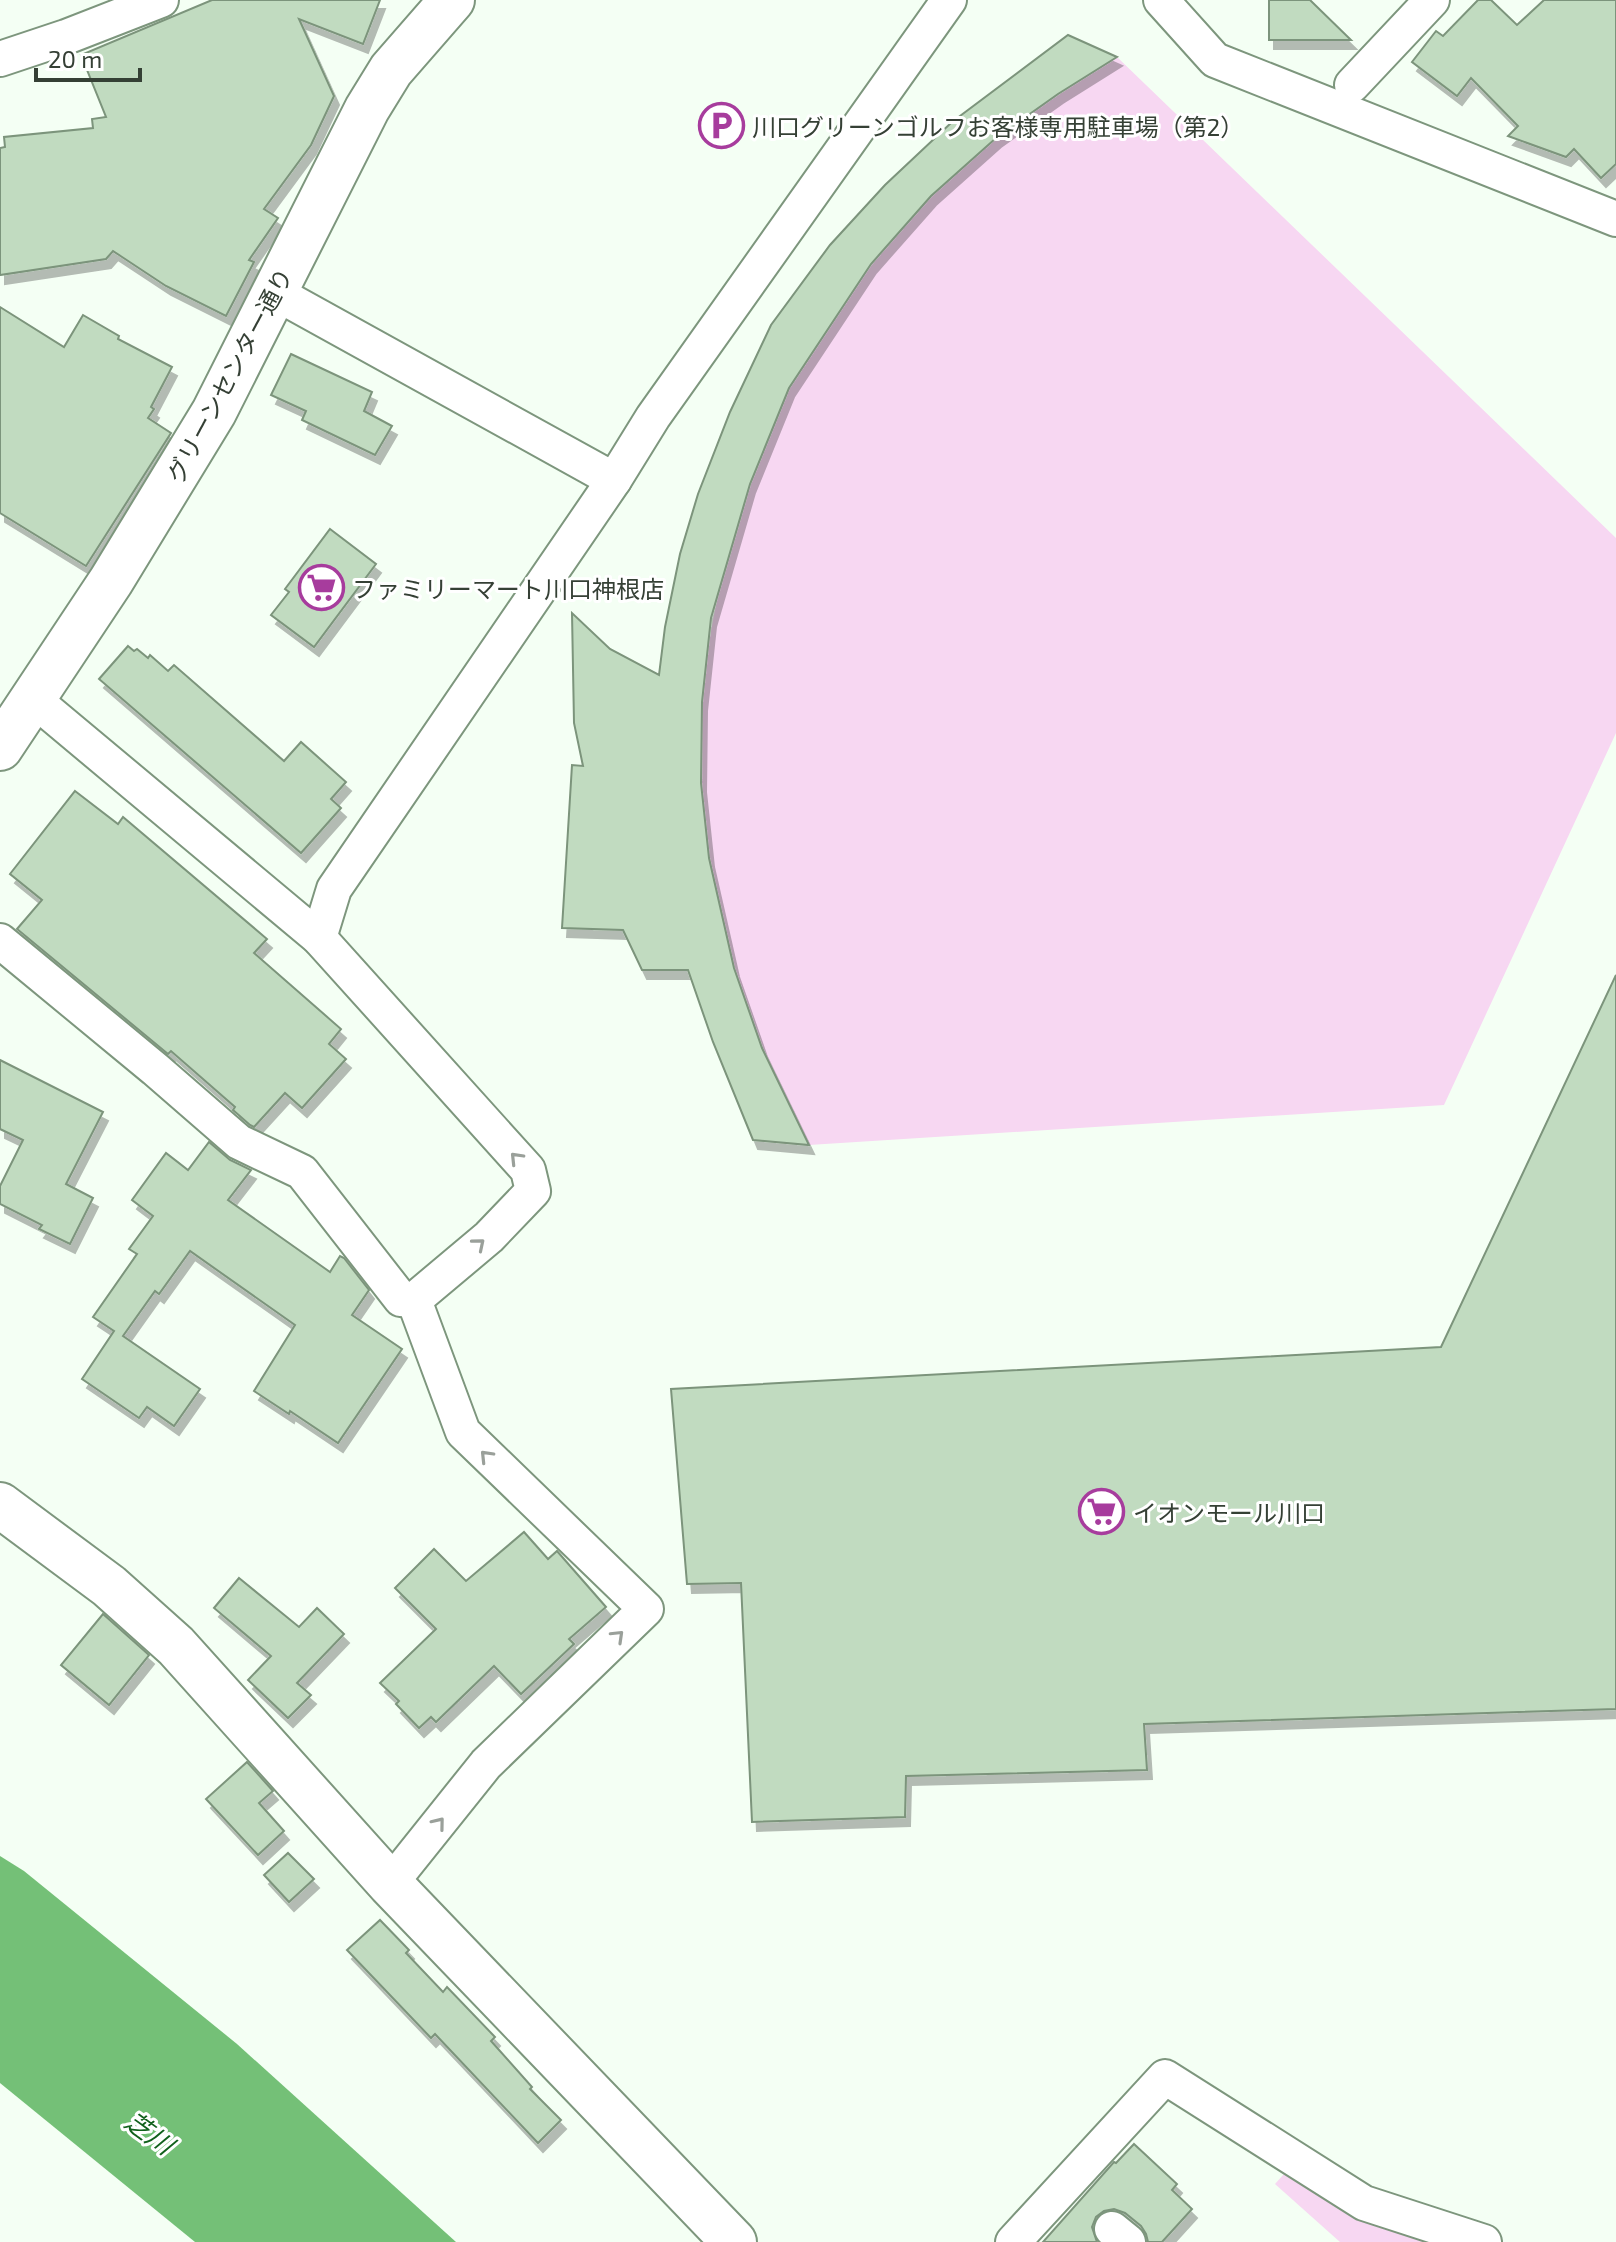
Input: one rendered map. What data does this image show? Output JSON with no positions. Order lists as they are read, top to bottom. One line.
{"streets":{"street":["グリーンセンター通り"]},"water":["芝川"],"places":{"parking":["川口グリーンゴルフお客様専用駐車場（第2）"],"supermarket":["ファミリーマート川口神根店","イオンモール川口"]},"scale_bar":"20 m"}
